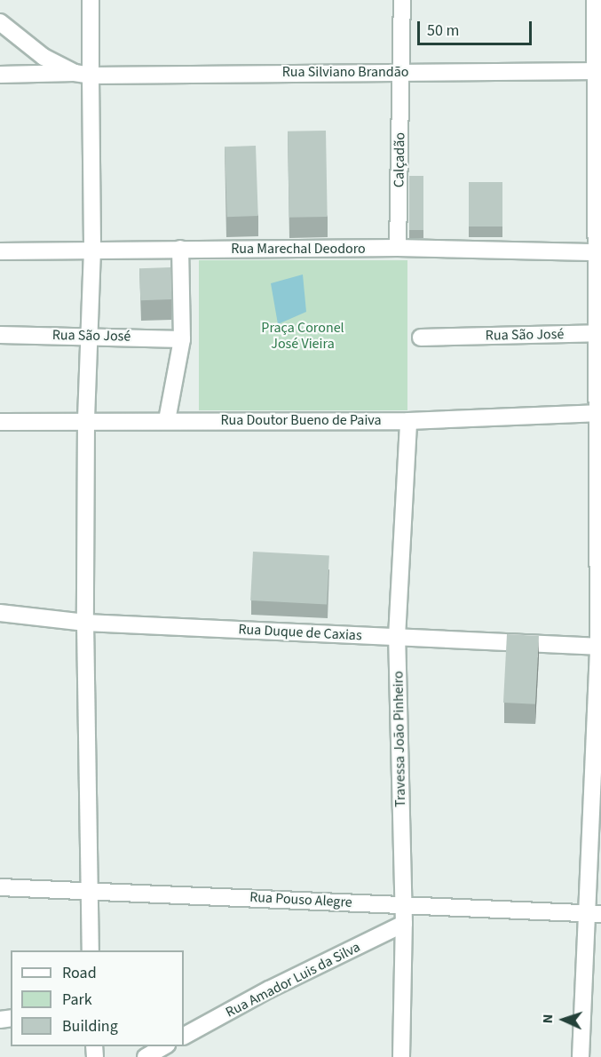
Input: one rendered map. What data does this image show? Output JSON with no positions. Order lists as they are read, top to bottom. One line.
{"streets":{"street":["Rua Silviano Brandão","Calçadão","Rua Marechal Deodoro","Rua São José","Rua Doutor Bueno de Paiva","Rua Duque de Caxias","Travessa João Pinheiro","Rua Pouso Alegre","Rua Amador Luis da Silva"]},"crossings":[["Rua Silviano Brandão","Calçadão"],["Calçadão","Rua Marechal Deodoro"],["Rua Doutor Bueno de Paiva","Travessa João Pinheiro"],["Rua Duque de Caxias","Travessa João Pinheiro"],["Travessa João Pinheiro","Rua Pouso Alegre"],["Travessa João Pinheiro","Rua Amador Luis da Silva"]],"parks":["Praça Coronel José Vieira"],"legend":["Road","Park","Building"],"scale_bar":"50 m","north":"left"}
